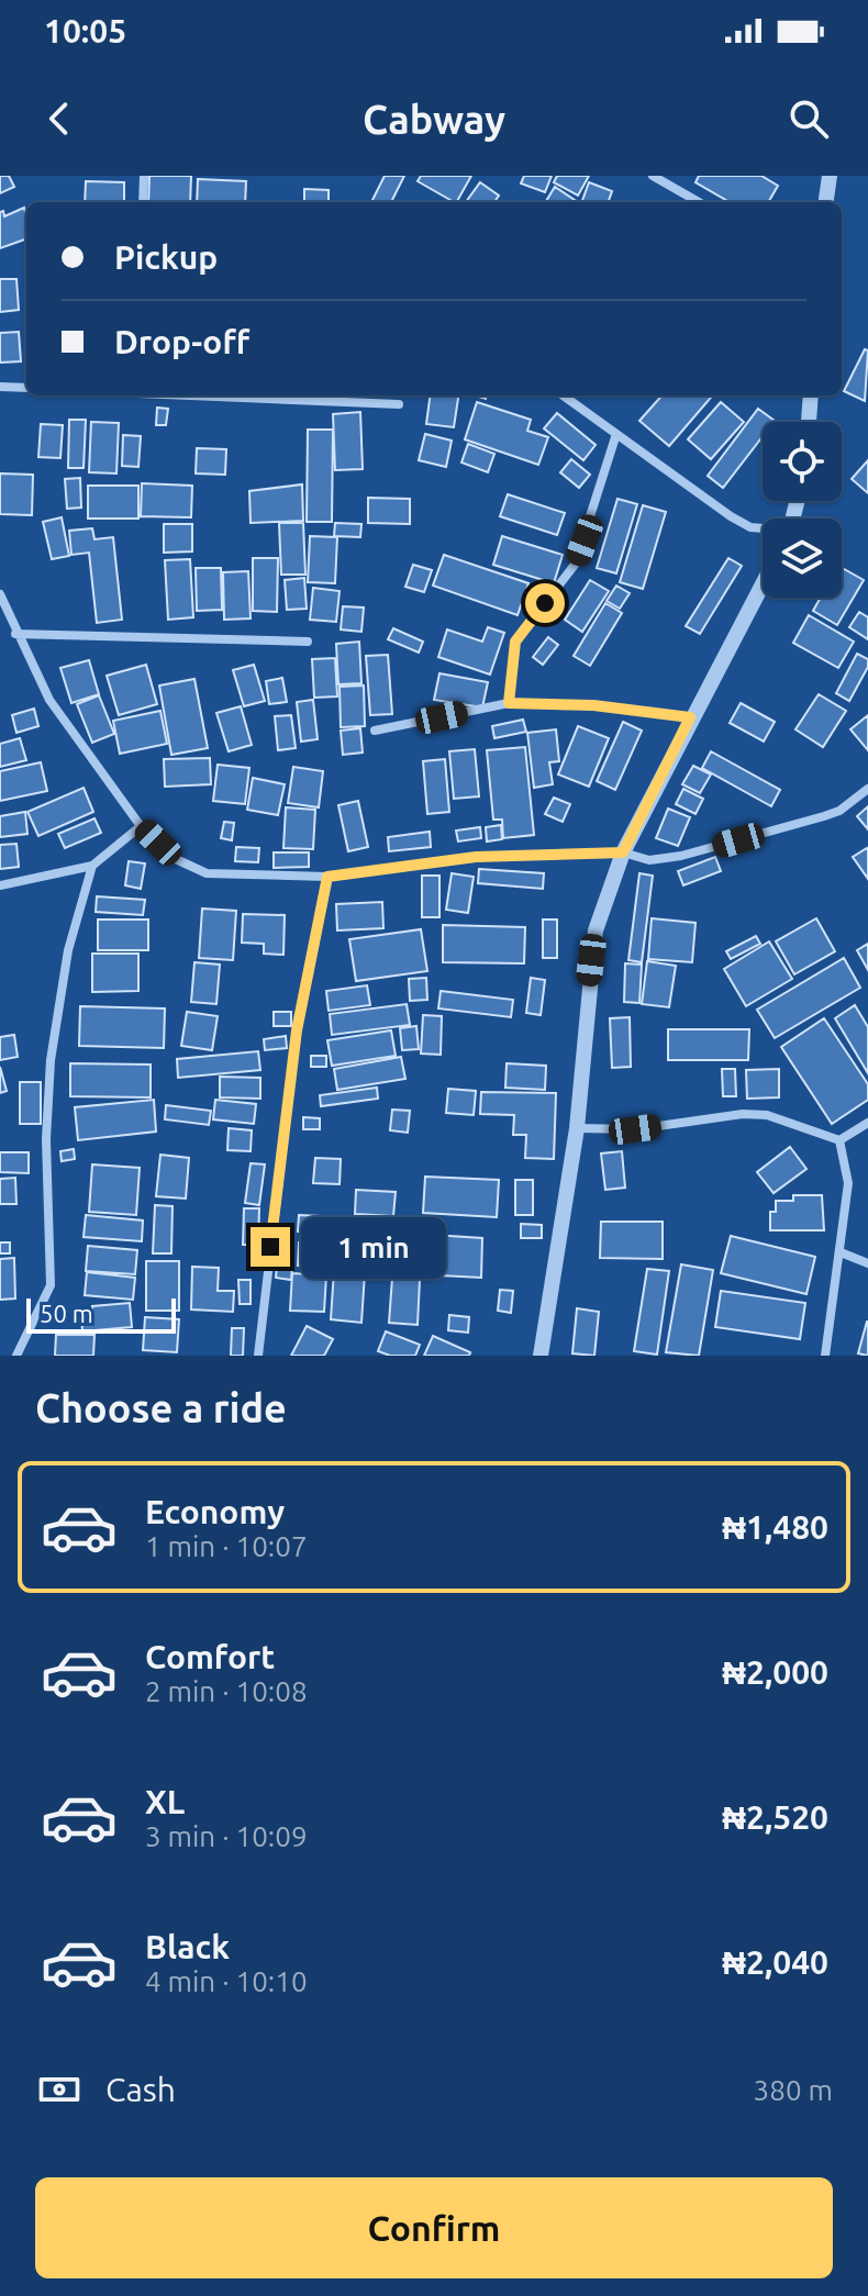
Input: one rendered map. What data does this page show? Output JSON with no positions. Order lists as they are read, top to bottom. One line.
{"scale_bar":"50 m","page":{"status":"10:05","header":"Cabway","banner":["Pickup","Drop-off"],"bubble":"1 min","scale":"50 m","heading":"Choose a ride","list":[{"name":"Economy","note":"1 min · 10:07","value":"₦1,480"},{"name":"Comfort","note":"2 min · 10:08","value":"₦2,000"},{"name":"XL","note":"3 min · 10:09","value":"₦2,520"},{"name":"Black","note":"4 min · 10:10","value":"₦2,040"}],"pay":["Cash","380 m"],"buttons":"Confirm"}}
